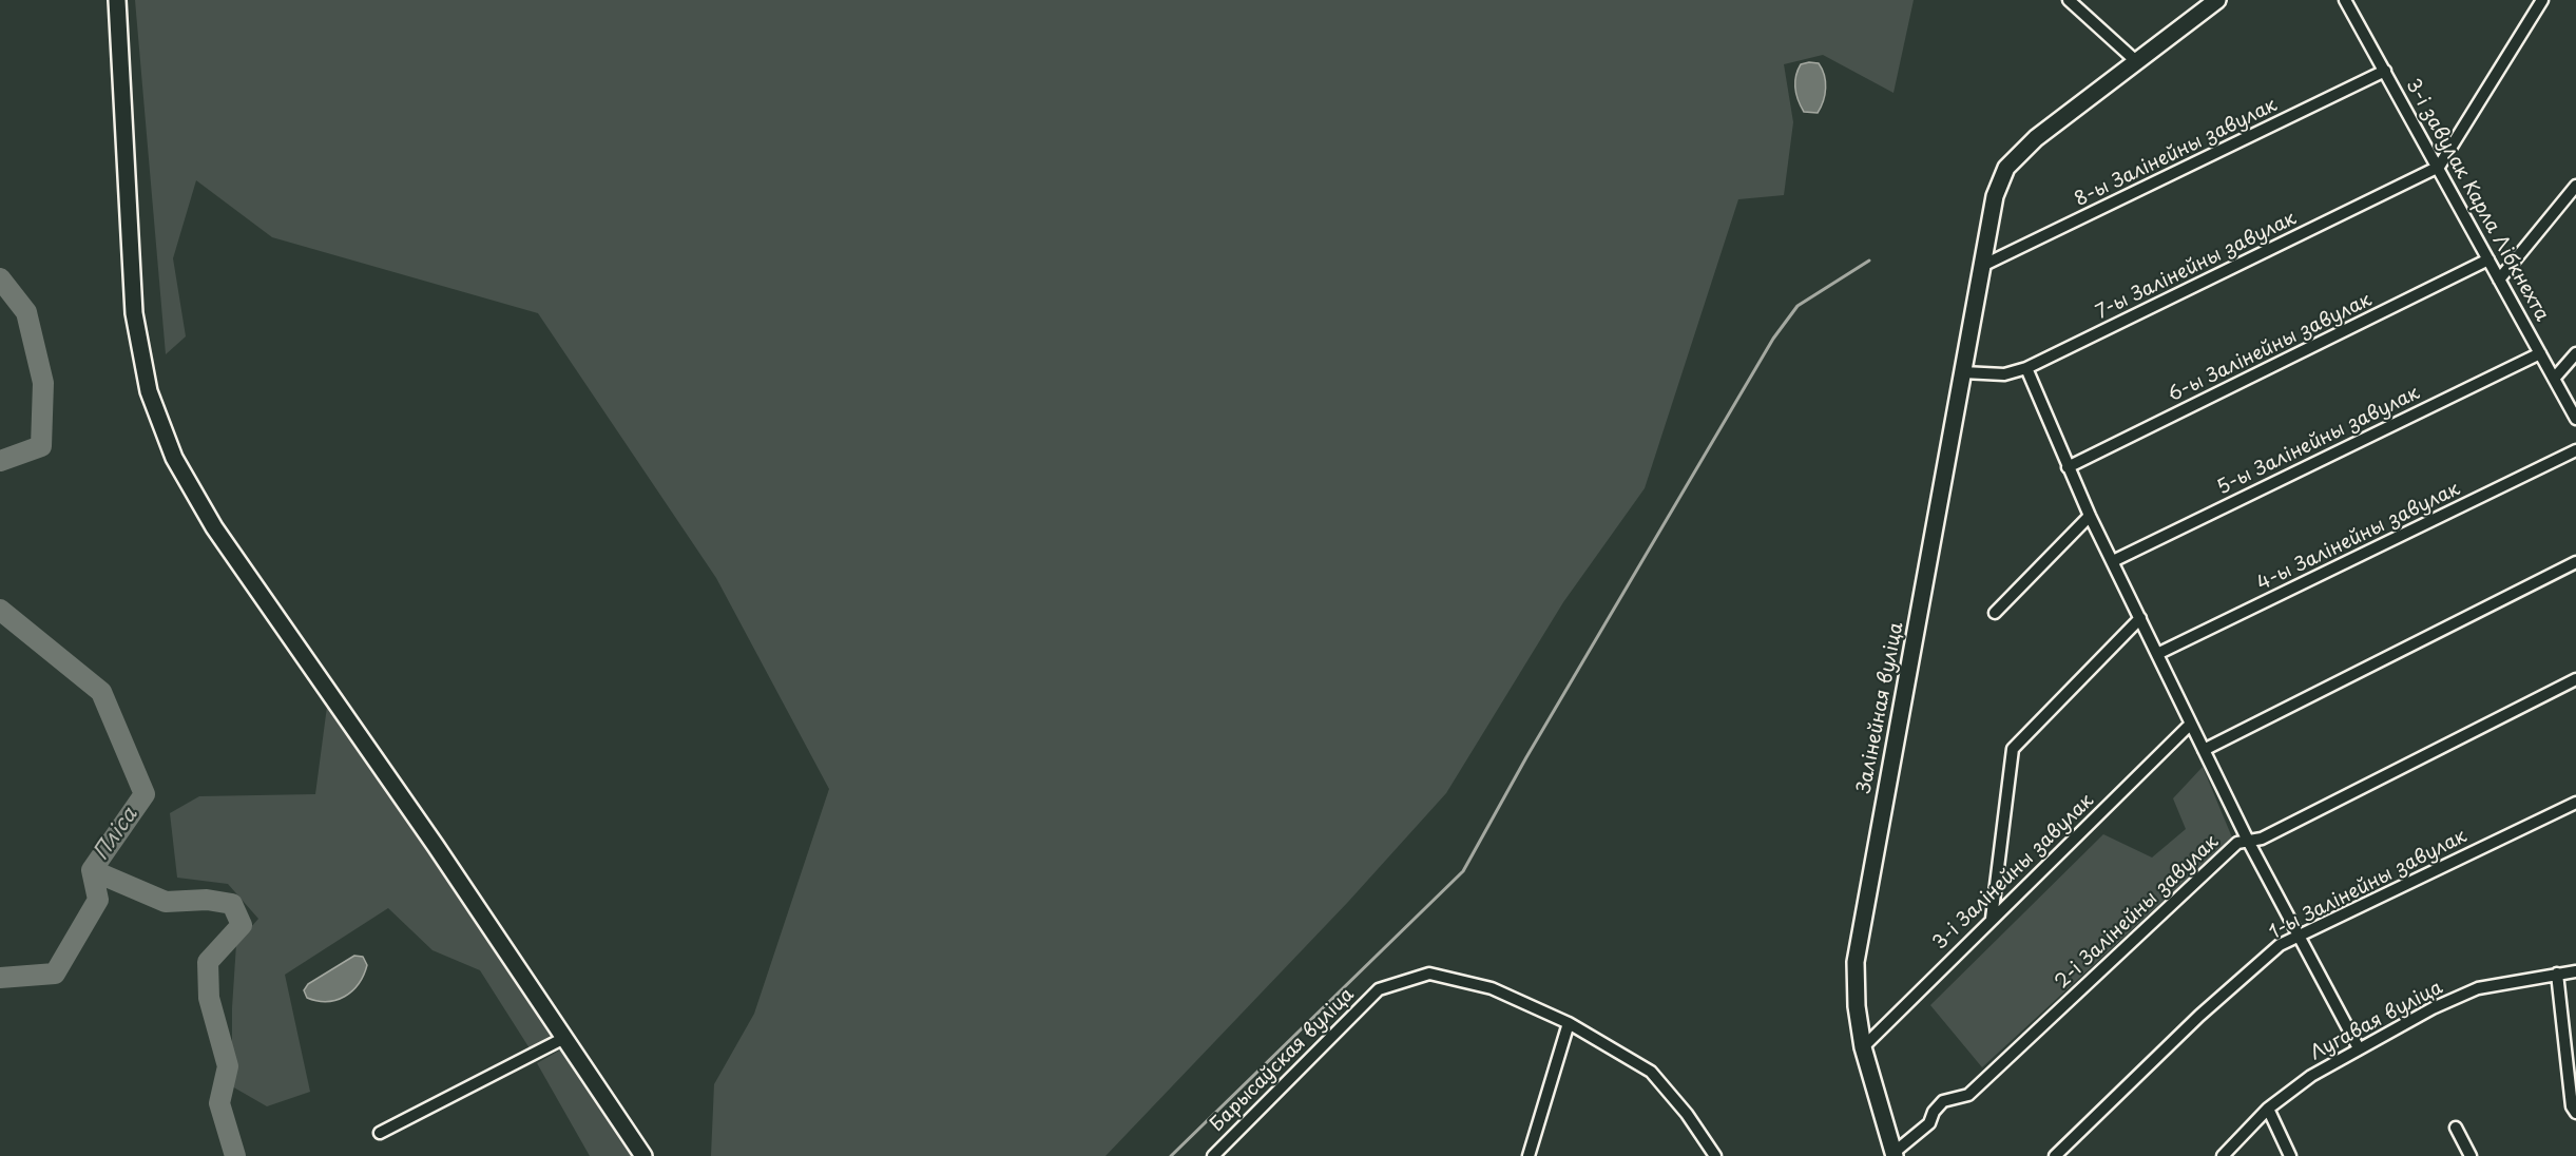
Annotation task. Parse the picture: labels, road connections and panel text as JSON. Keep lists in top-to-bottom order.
{
  "streets": {
    "street": [
      "8-ы Залінейны завулак",
      "3-і завулак Карла Лібкнехта",
      "7-ы Залінейны завулак",
      "6-ы Залінейны завулак",
      "5-ы Залінейны завулак",
      "4-ы Залінейны завулак",
      "Залінейная вуліца",
      "3-і Залінейны завулак",
      "1-ы Залінейны завулак",
      "2-і Залінейны завулак",
      "Лугавая вуліца",
      "Барысаўская вуліца"
    ]
  },
  "crossings": [
    ["8-ы Залінейны завулак", "3-і завулак Карла Лібкнехта"],
    ["8-ы Залінейны завулак", "Залінейная вуліца"],
    ["3-і завулак Карла Лібкнехта", "7-ы Залінейны завулак"],
    ["3-і завулак Карла Лібкнехта", "6-ы Залінейны завулак"],
    ["3-і завулак Карла Лібкнехта", "5-ы Залінейны завулак"],
    ["7-ы Залінейны завулак", "Залінейная вуліца"],
    ["Залінейная вуліца", "3-і Залінейны завулак"],
    ["Залінейная вуліца", "2-і Залінейны завулак"]
  ],
  "water": ["Пліса"]
}
